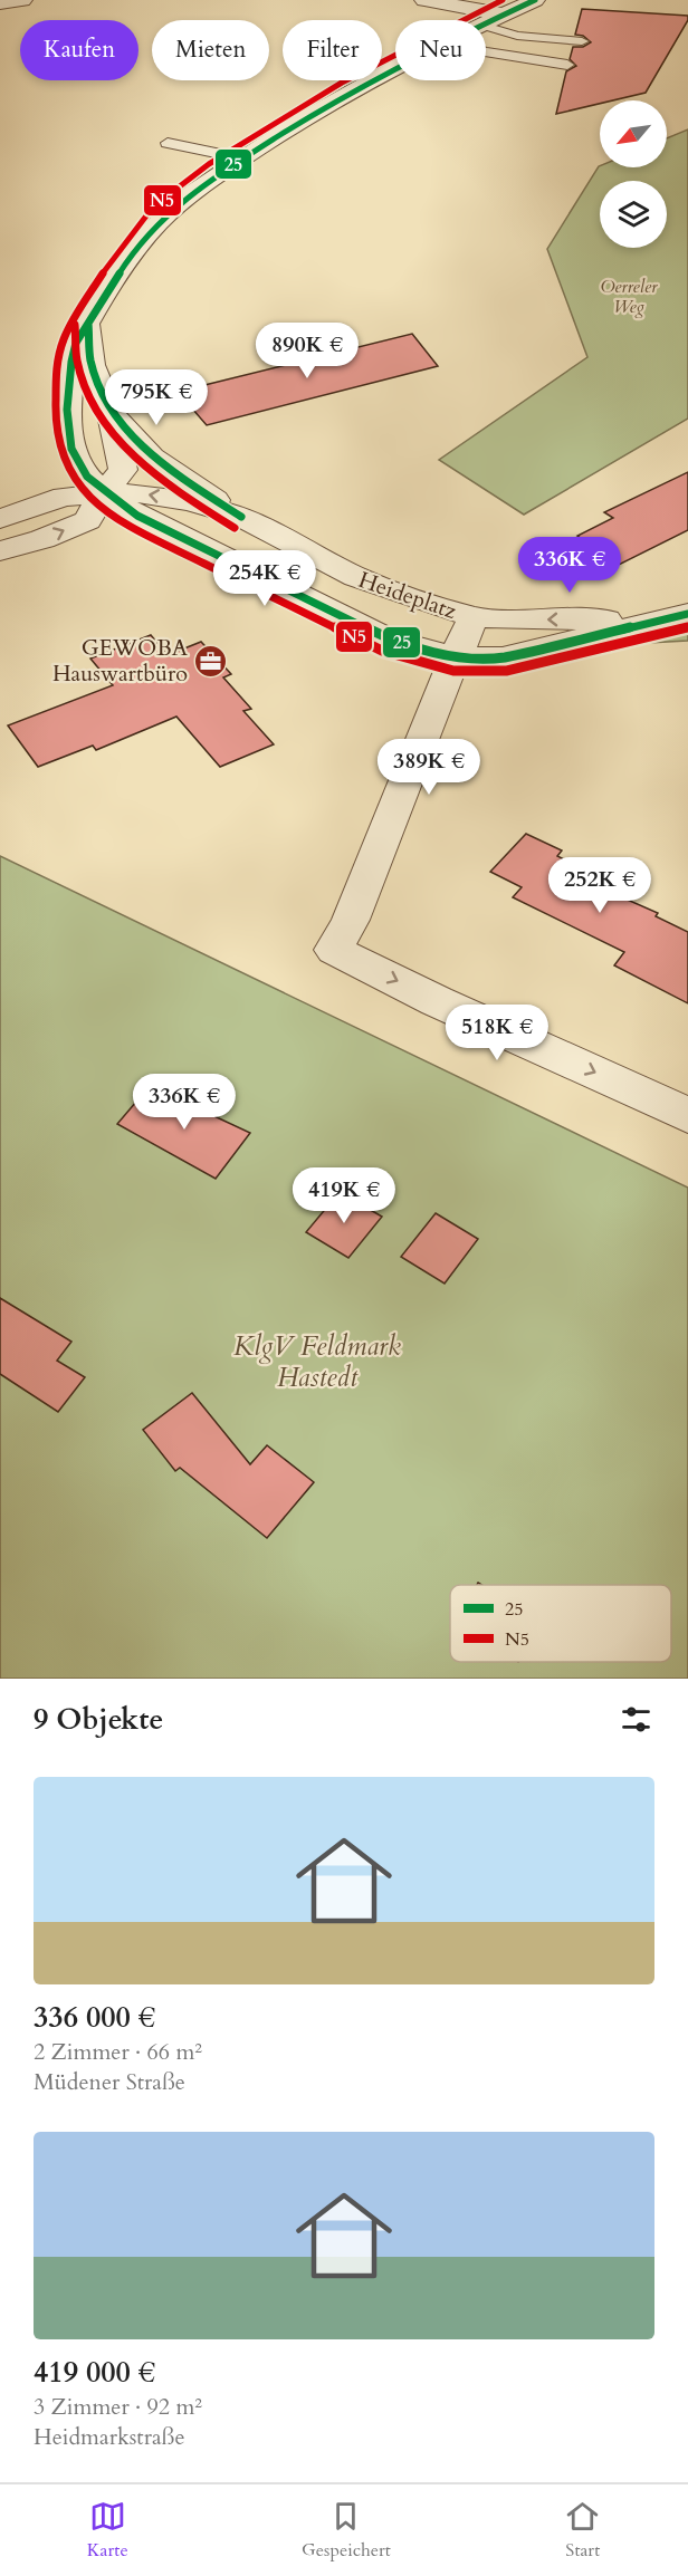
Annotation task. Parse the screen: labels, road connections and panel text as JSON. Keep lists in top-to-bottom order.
{
  "streets": {
    "street": ["Heideplatz"]
  },
  "parks": ["Oerreler Weg", "KlgV Feldmark Hastedt"],
  "places": {
    "office": ["GEWOBA Hauswartbüro"]
  },
  "lines": ["transit line 25", "transit line N5"],
  "legend": ["25", "N5"],
  "north": "bottom left",
  "page": {
    "chip": [
      "Kaufen",
      "Mieten",
      "Filter",
      "Neu"
    ],
    "price": [
      "890K €",
      "795K €",
      "336K €",
      "254K €",
      "389K €",
      "252K €",
      "518K €",
      "336K €",
      "419K €"
    ],
    "heading": "9 Objekte",
    "list": [
      {
        "name": "336 000 €",
        "note": "2 Zimmer · 66 m² · Müdener Straße"
      },
      {
        "name": "419 000 €",
        "note": "3 Zimmer · 92 m² · Heidmarkstraße"
      }
    ],
    "tabs": ["Karte", "Gespeichert", "Start"]
  }
}
